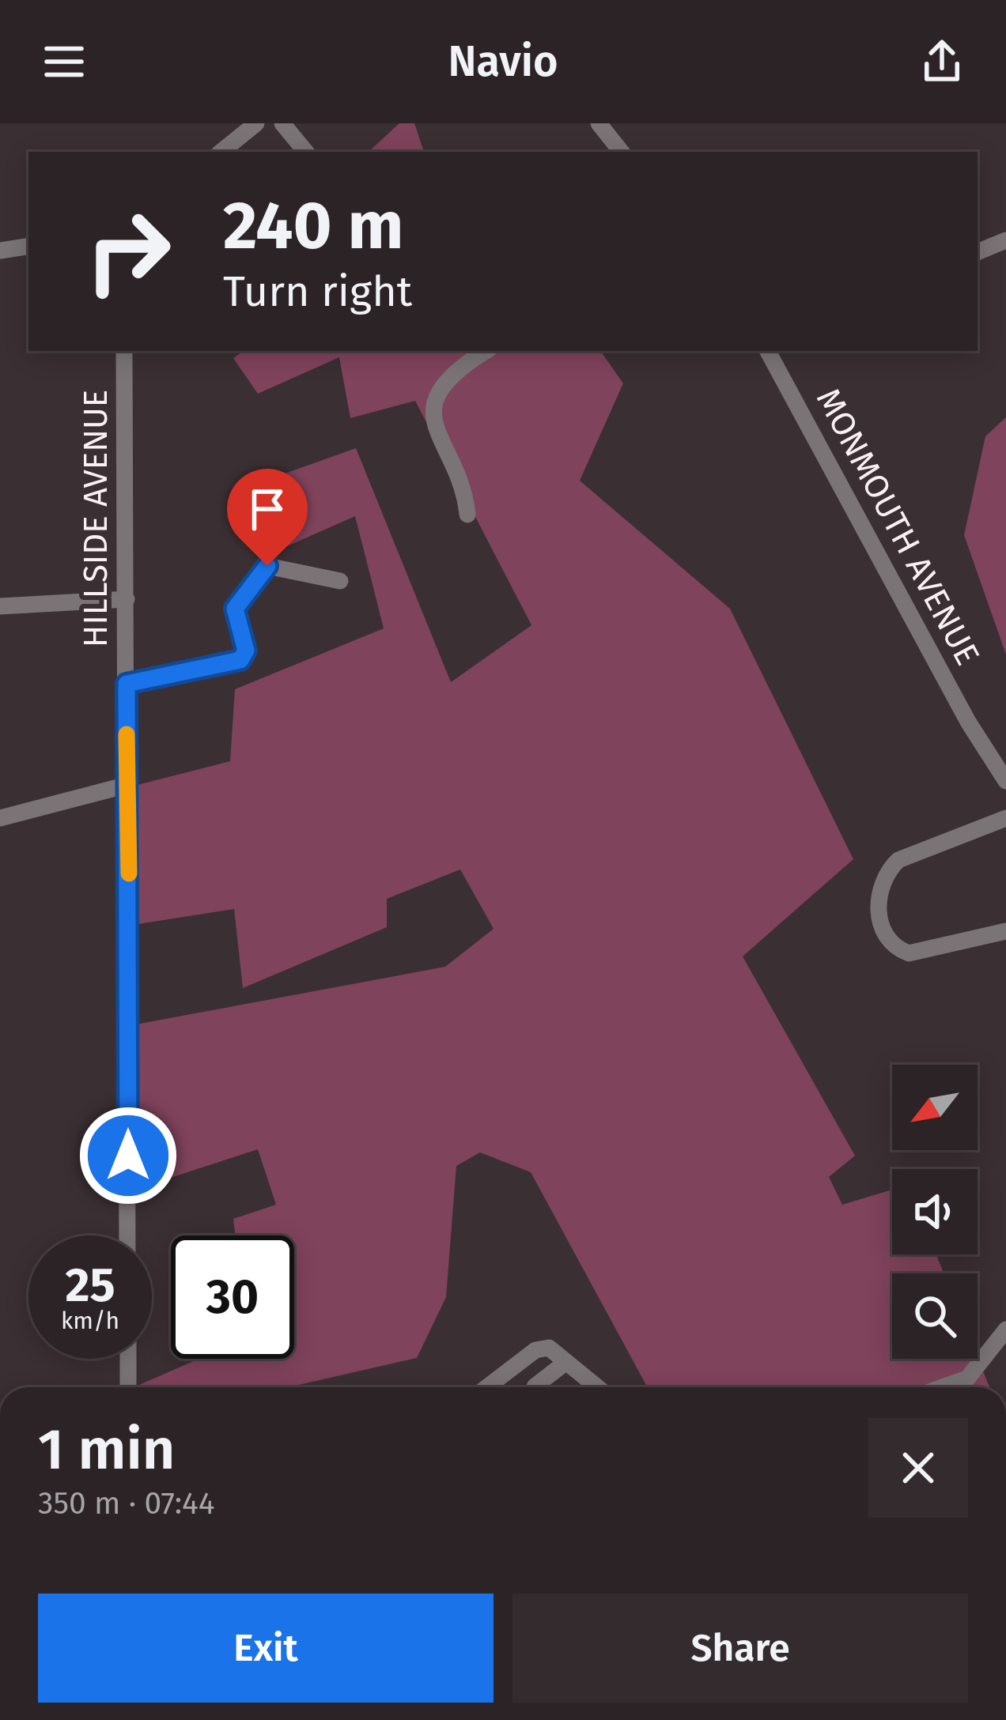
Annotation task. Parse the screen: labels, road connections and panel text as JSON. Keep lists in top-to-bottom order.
{
  "streets": {
    "street": ["HILLSIDE AVENUE", "MONMOUTH AVENUE"]
  },
  "north": "bottom left",
  "page": {
    "header": "Navio",
    "turn": ["240 m", "Turn right"],
    "speed": "25 km/h",
    "limit": "30",
    "heading": ["1 min", "350 m · 07:44"],
    "buttons": ["Exit", "Share"]
  }
}
